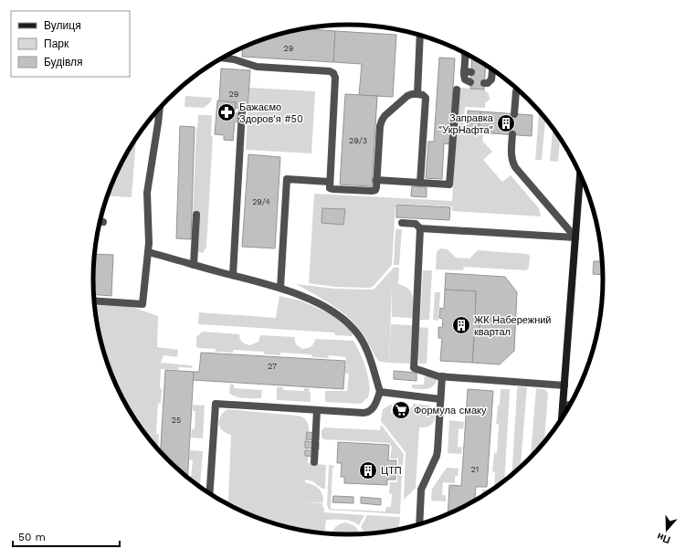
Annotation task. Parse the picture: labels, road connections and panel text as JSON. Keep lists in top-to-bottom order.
{
  "places": {
    "pharmacy": ["Бажаємо Здоров'я #50"],
    "building": ["Заправка \"УкрНафта\"", "ЖК Набережний квартал", "ЦТП"],
    "supermarket": ["Формула смаку"]
  },
  "house_numbers": [
    "29",
    "29",
    "29/3",
    "29/4",
    "27",
    "25",
    "21"
  ],
  "legend": ["Вулиця", "Парк", "Будівля"],
  "scale_bar": "50 m",
  "north": "bottom"
}
